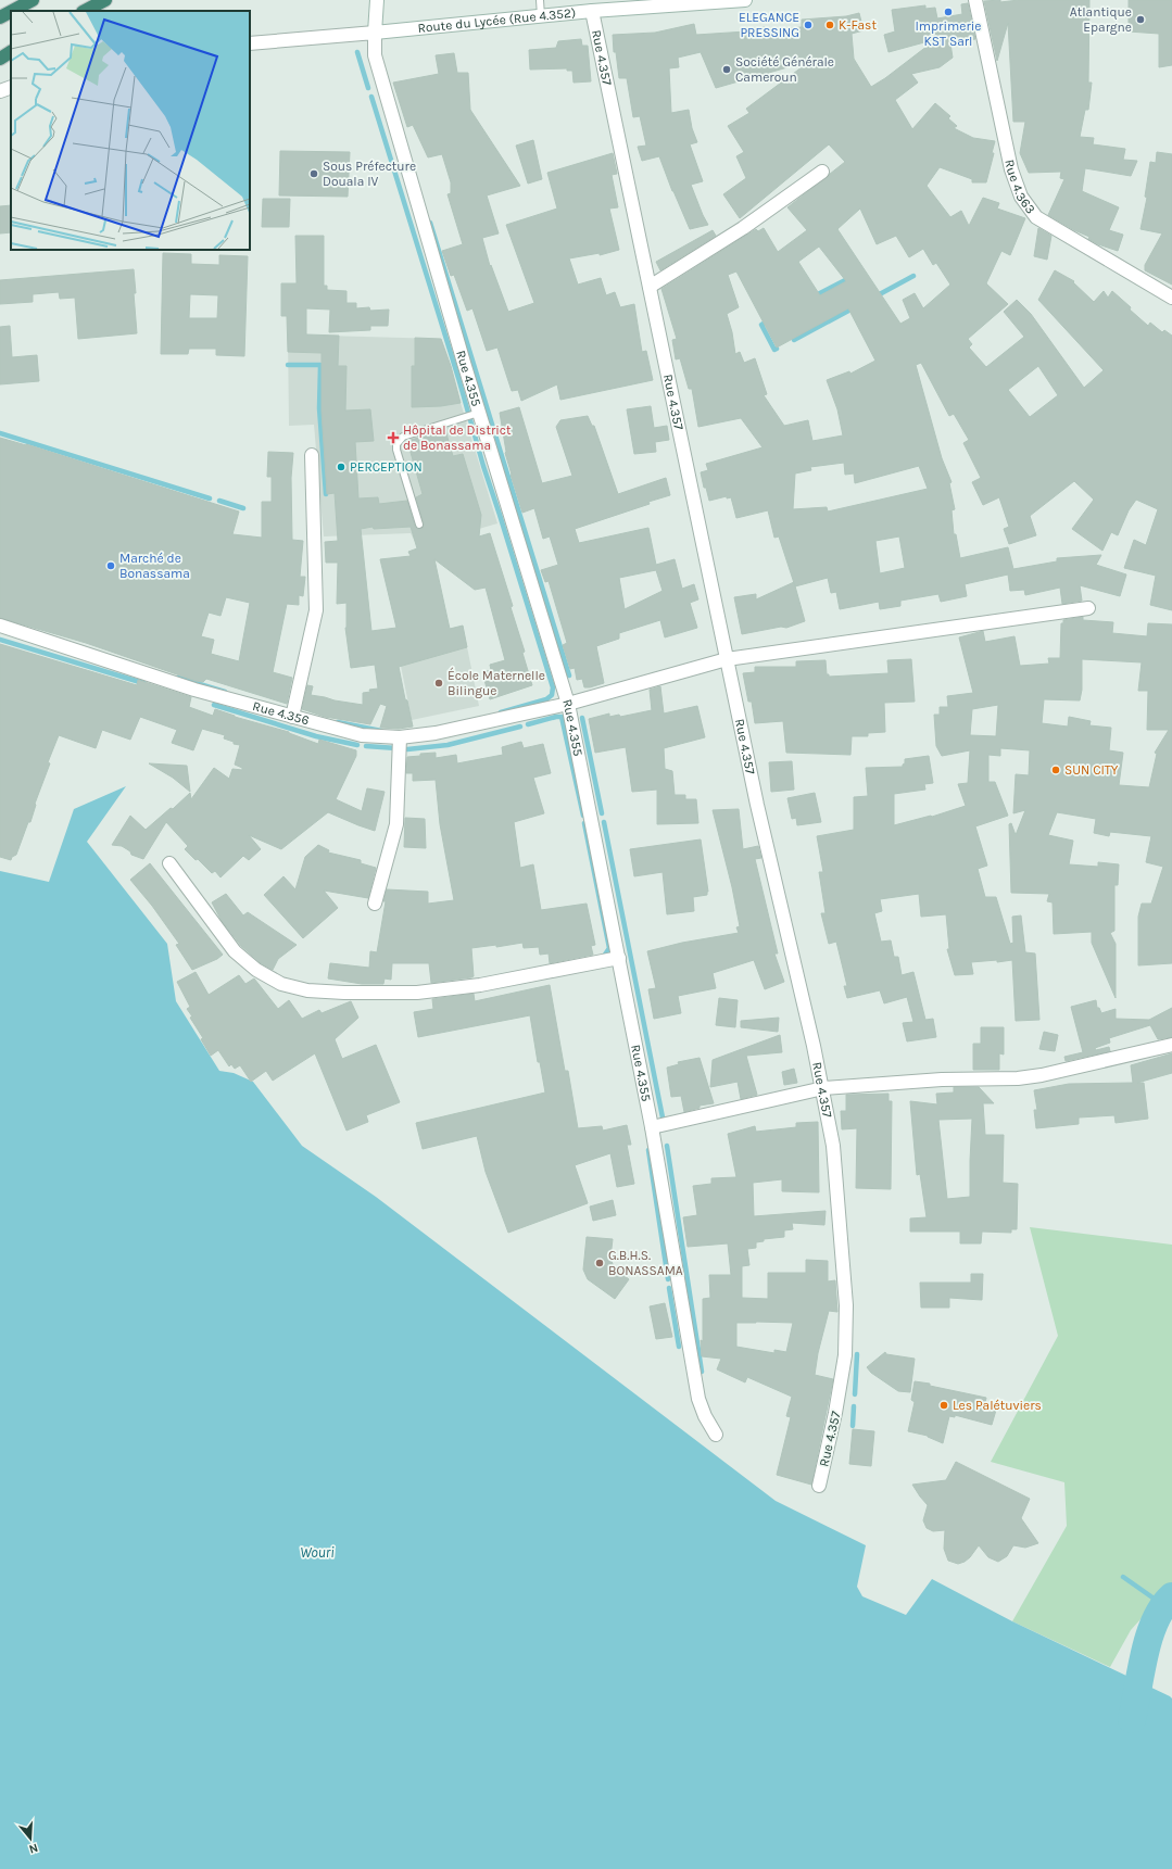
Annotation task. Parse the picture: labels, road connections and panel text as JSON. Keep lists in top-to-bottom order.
{
  "streets": {
    "street": [
      "Route du Lycée (Rue 4.352)",
      "Rue 4.357",
      "Rue 4.363",
      "Rue 4.355",
      "Rue 4.356"
    ]
  },
  "crossings": [
    ["Route du Lycée (Rue 4.352)", "Rue 4.357"],
    ["Route du Lycée (Rue 4.352)", "Rue 4.355"],
    ["Rue 4.357", "Rue 4.356"],
    ["Rue 4.355", "Rue 4.356"]
  ],
  "water": ["Wouri"],
  "places": {
    "other": [
      "Imprimerie KST Sarl",
      "Atlantique Epargne",
      "ELEGANCE PRESSING",
      "K-Fast",
      "Société Générale Cameroun",
      "Sous Préfecture Douala IV",
      "PERCEPTION",
      "Marché de Bonassama",
      "École Maternelle Bilingue",
      "SUN CITY",
      "G.B.H.S. BONASSAMA",
      "Les Palétuviers"
    ],
    "health": ["Hôpital de District de Bonassama"]
  },
  "north": "bottom"
}
